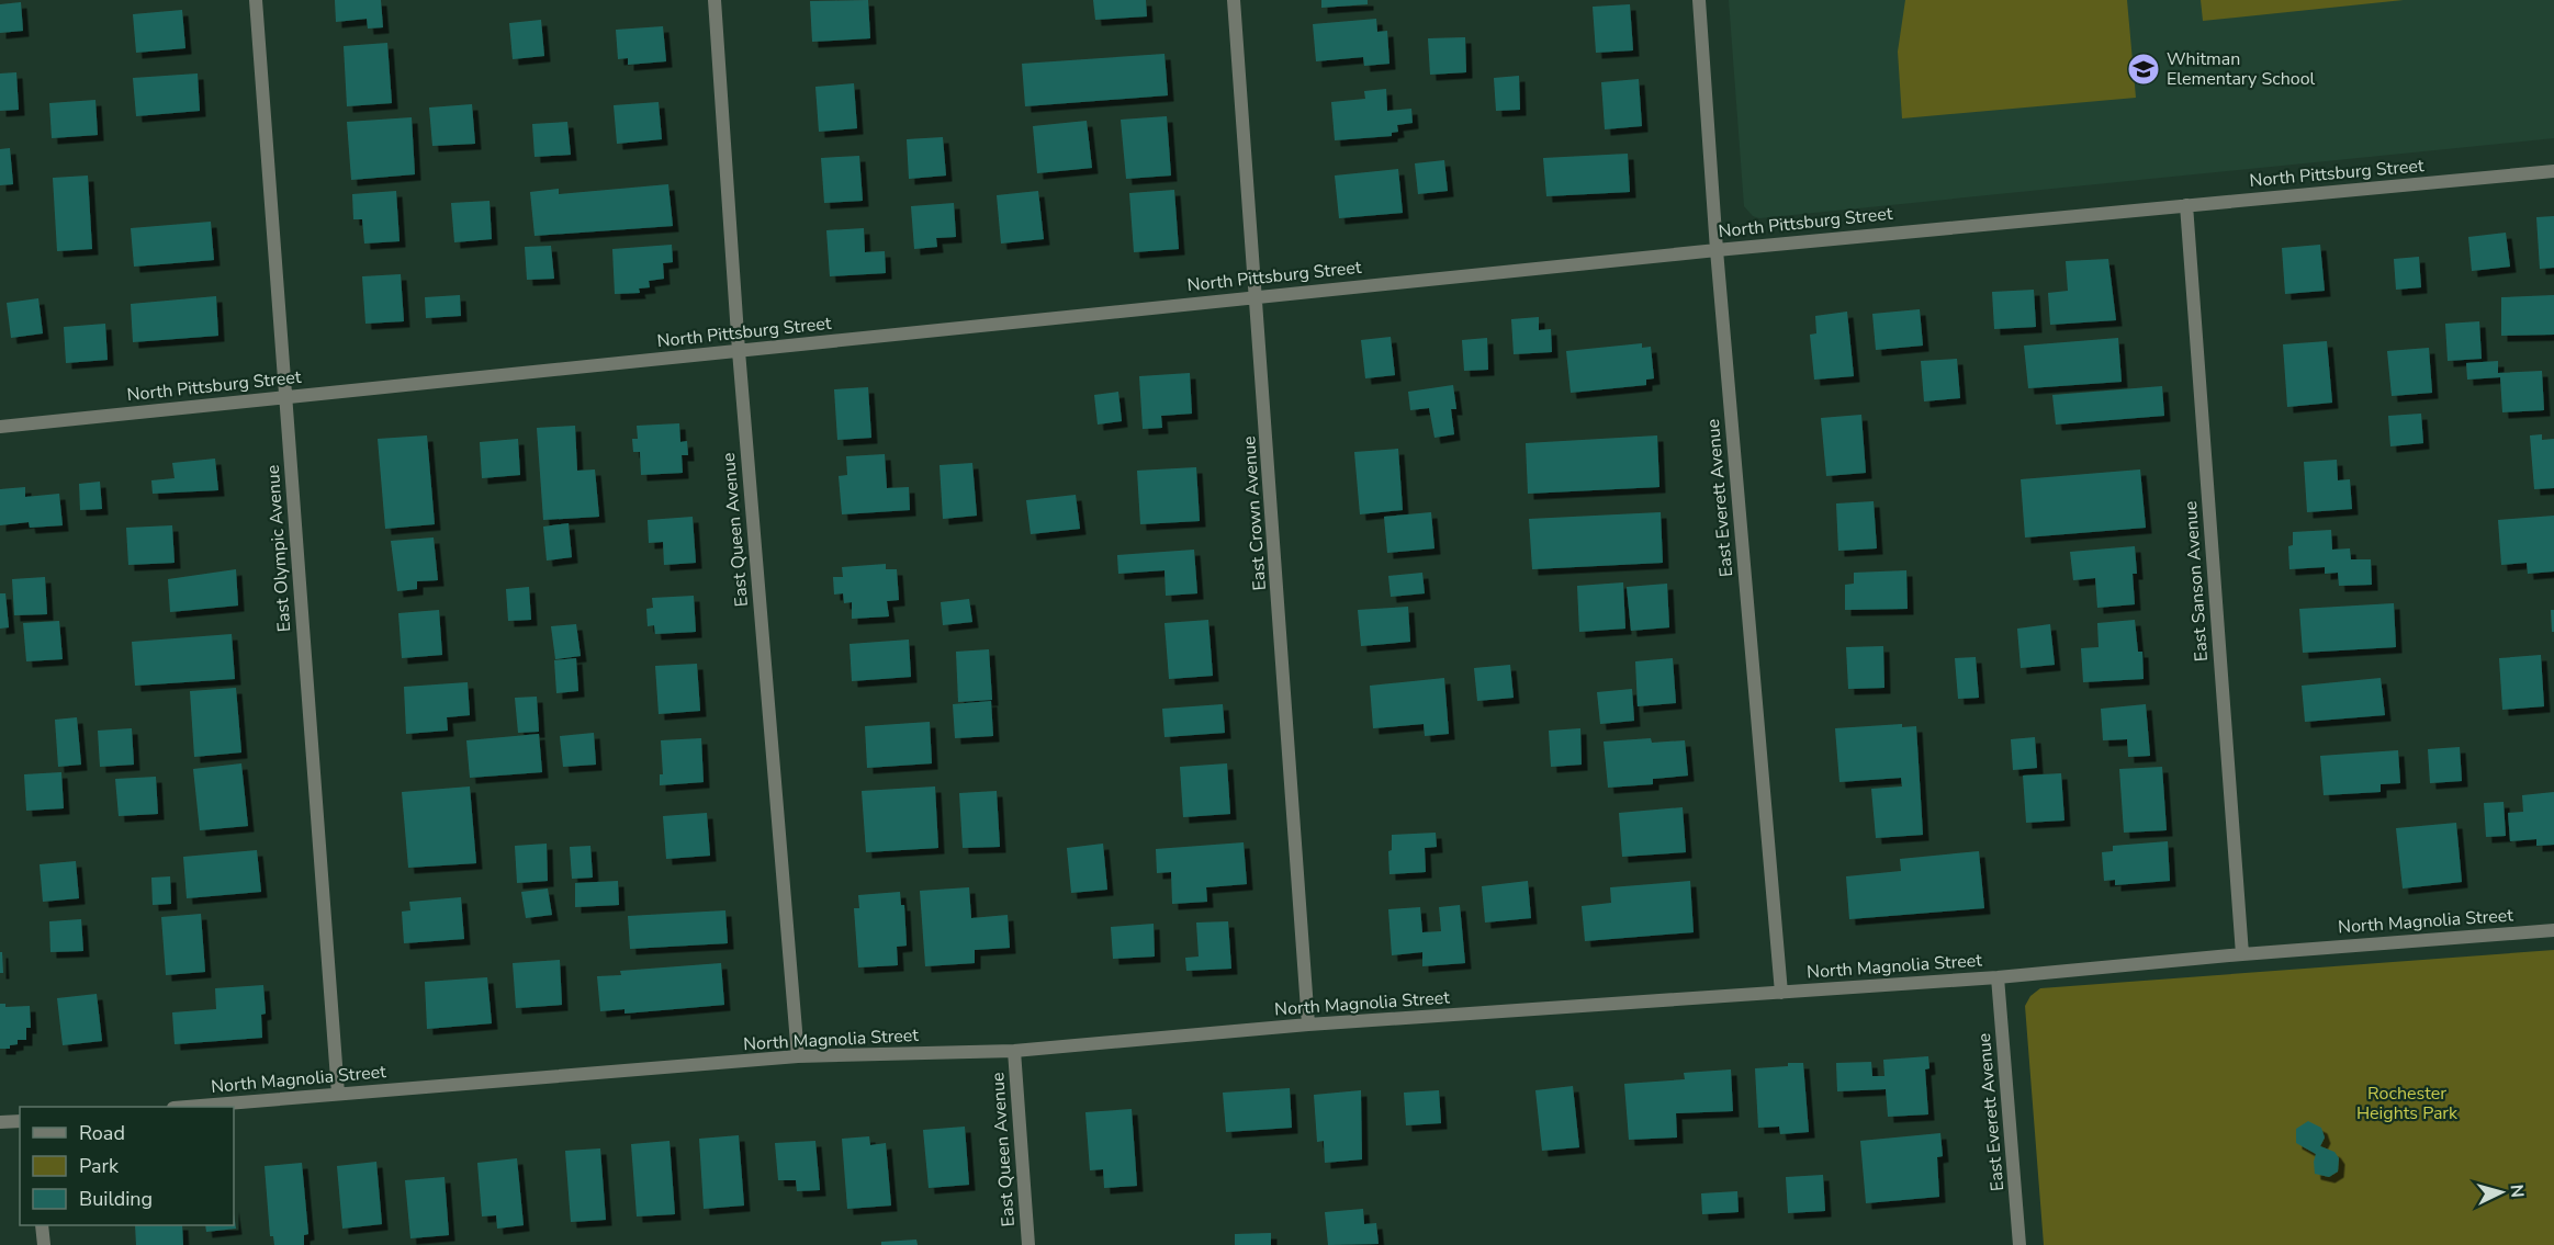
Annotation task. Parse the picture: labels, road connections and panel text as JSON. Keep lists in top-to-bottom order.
{
  "streets": {
    "street": [
      "North Pittsburg Street",
      "East Everett Avenue",
      "East Crown Avenue",
      "East Queen Avenue",
      "East Olympic Avenue",
      "East Sanson Avenue",
      "North Magnolia Street"
    ]
  },
  "crossings": [
    ["North Pittsburg Street", "East Everett Avenue"],
    ["North Pittsburg Street", "East Crown Avenue"],
    ["North Pittsburg Street", "East Queen Avenue"],
    ["North Pittsburg Street", "East Olympic Avenue"],
    ["North Pittsburg Street", "East Sanson Avenue"],
    ["East Everett Avenue", "North Magnolia Street"],
    ["East Crown Avenue", "North Magnolia Street"],
    ["East Queen Avenue", "North Magnolia Street"],
    ["East Olympic Avenue", "North Magnolia Street"],
    ["East Sanson Avenue", "North Magnolia Street"]
  ],
  "parks": ["Rochester Heights Park"],
  "places": {
    "school or university": ["Whitman Elementary School"]
  },
  "legend": ["Road", "Park", "Building"],
  "north": "right"
}
